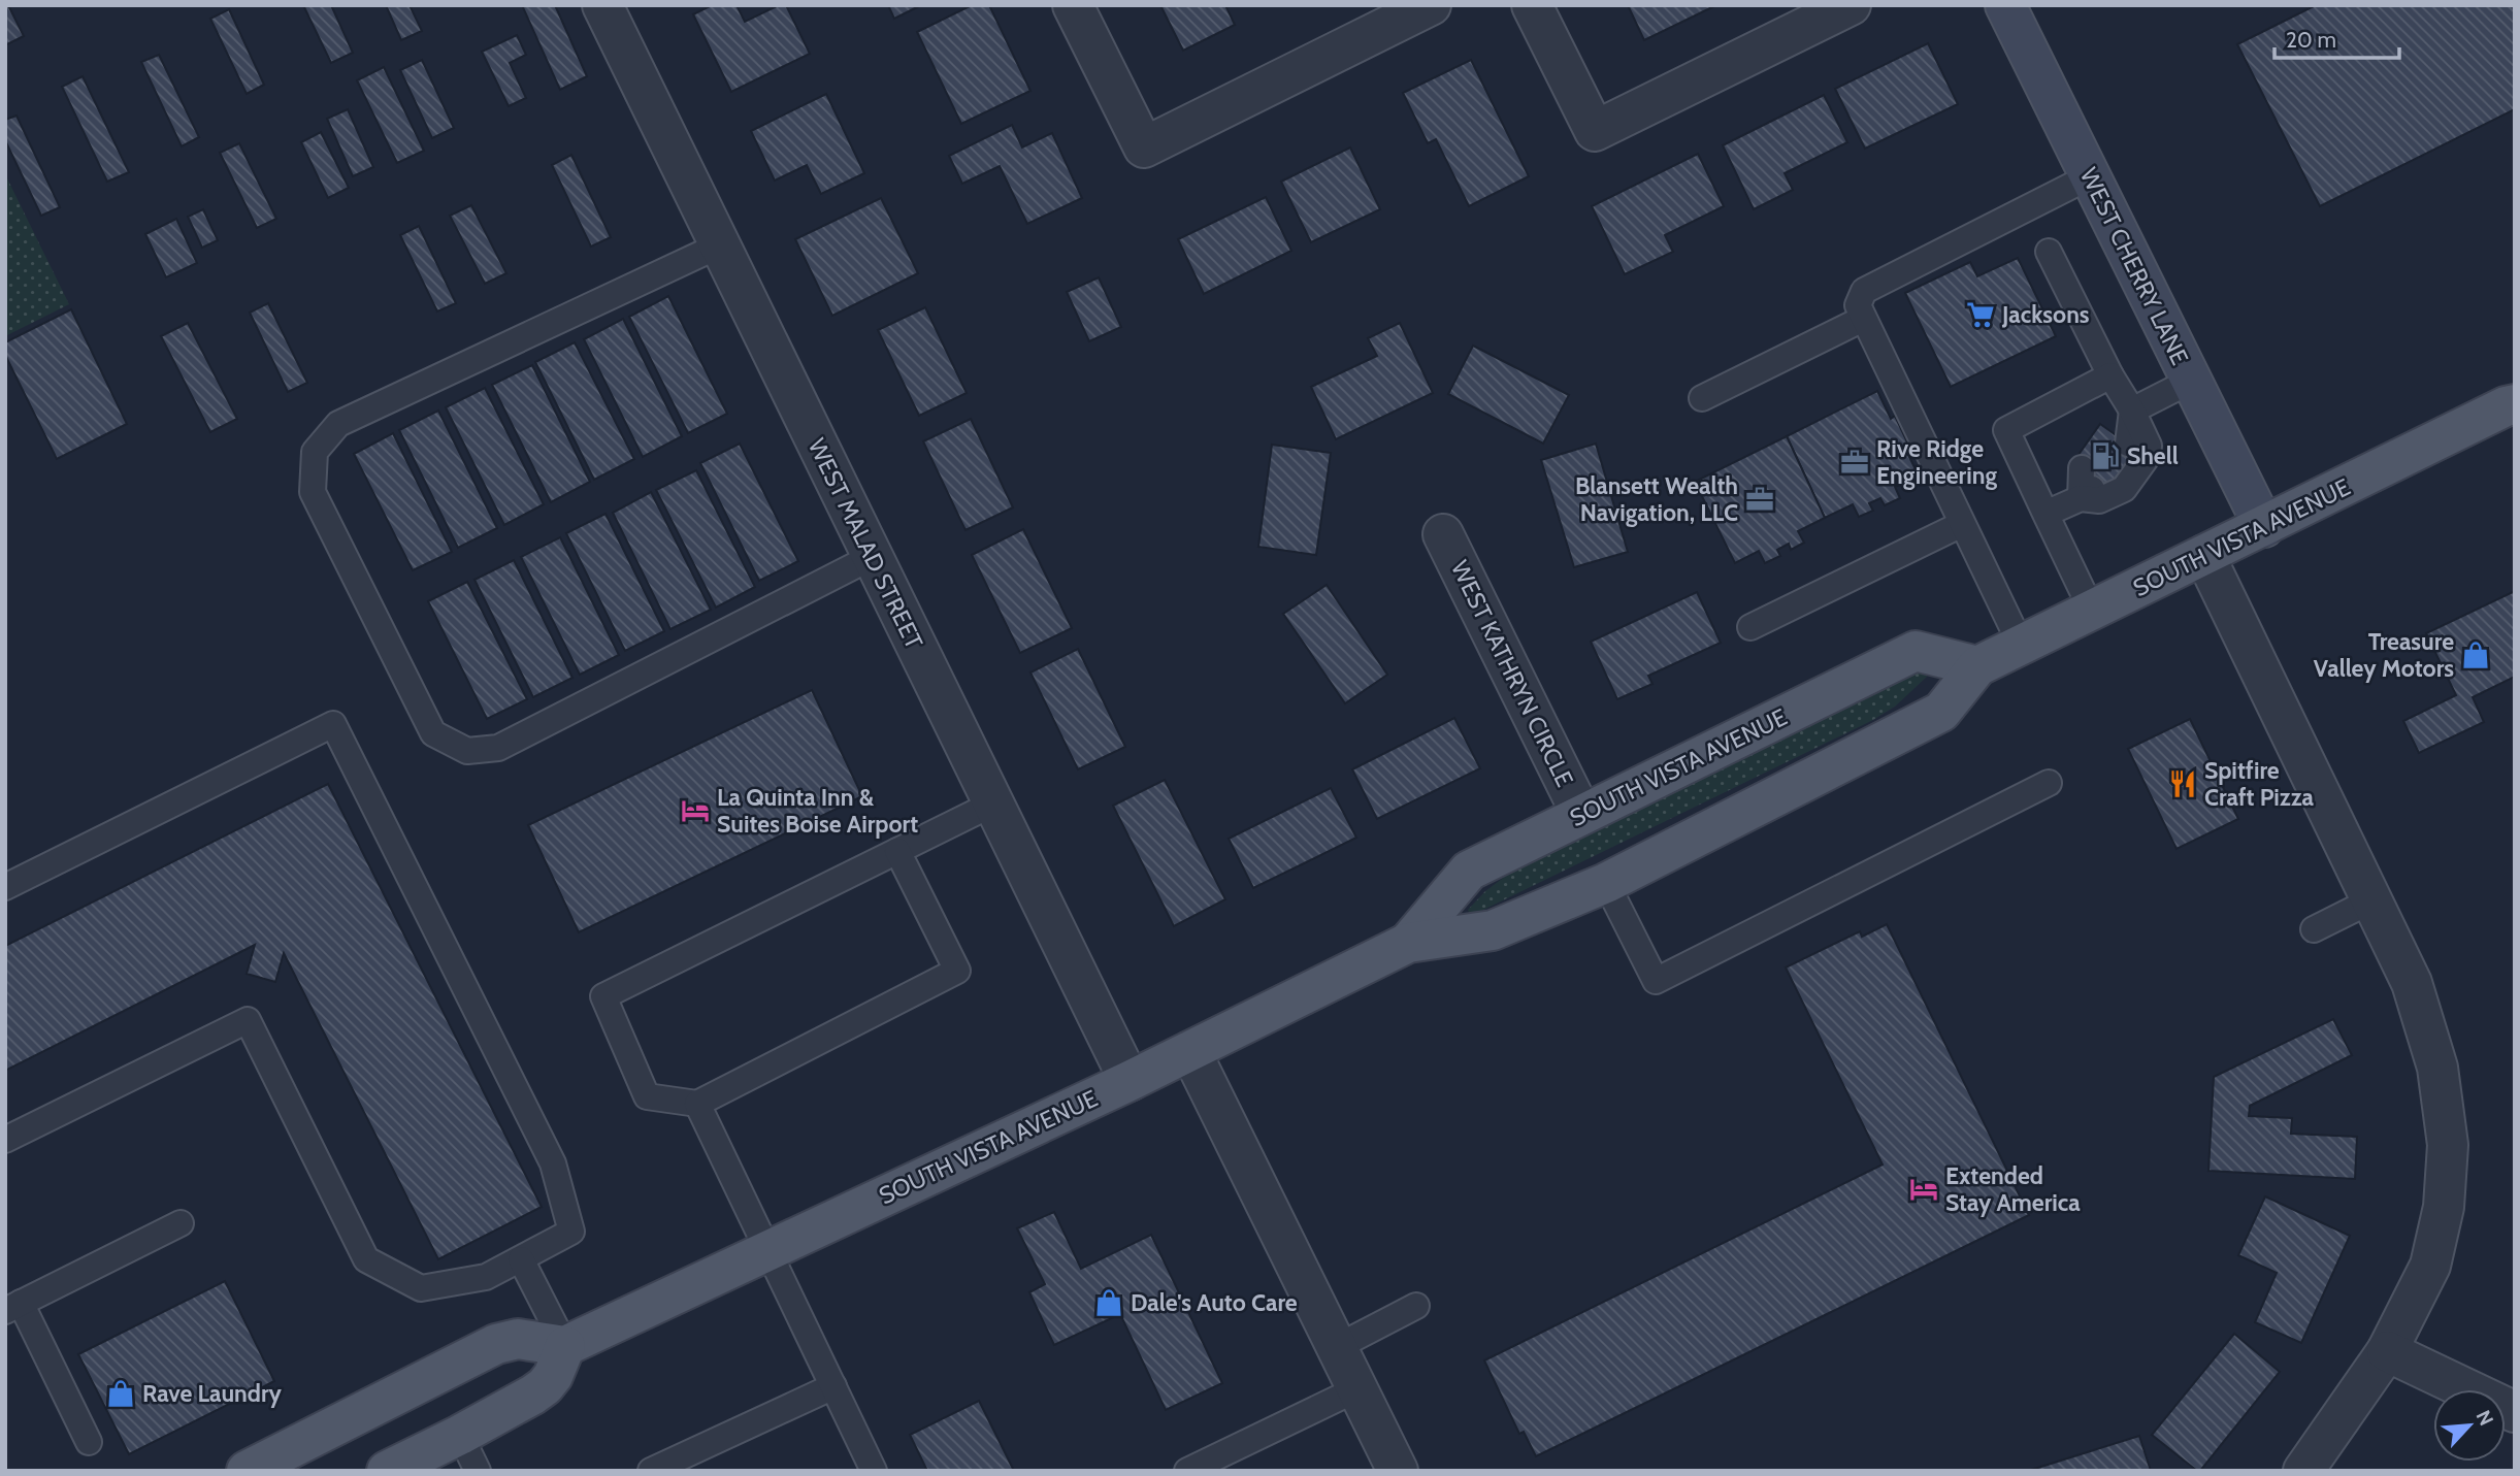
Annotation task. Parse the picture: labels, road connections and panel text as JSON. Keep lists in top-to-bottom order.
{
  "streets": {
    "main road": ["SOUTH VISTA AVENUE"],
    "street": ["WEST CHERRY LANE", "WEST MALAD STREET", "WEST KATHRYN CIRCLE"]
  },
  "crossings": [
    ["WEST CHERRY LANE", "SOUTH VISTA AVENUE"],
    ["SOUTH VISTA AVENUE", "WEST MALAD STREET"],
    ["SOUTH VISTA AVENUE", "WEST KATHRYN CIRCLE"]
  ],
  "places": {
    "supermarket": ["Jacksons"],
    "fuel station": ["Shell"],
    "office": ["Rive Ridge Engineering", "Blansett Wealth Navigation, LLC"],
    "shop": ["Treasure Valley Motors", "Dale's Auto Care", "Rave Laundry"],
    "restaurant": ["Spitfire Craft Pizza"],
    "hotel": ["La Quinta Inn & Suites Boise Airport", "Extended Stay America"]
  },
  "scale_bar": "20 m",
  "north": "top right"
}
